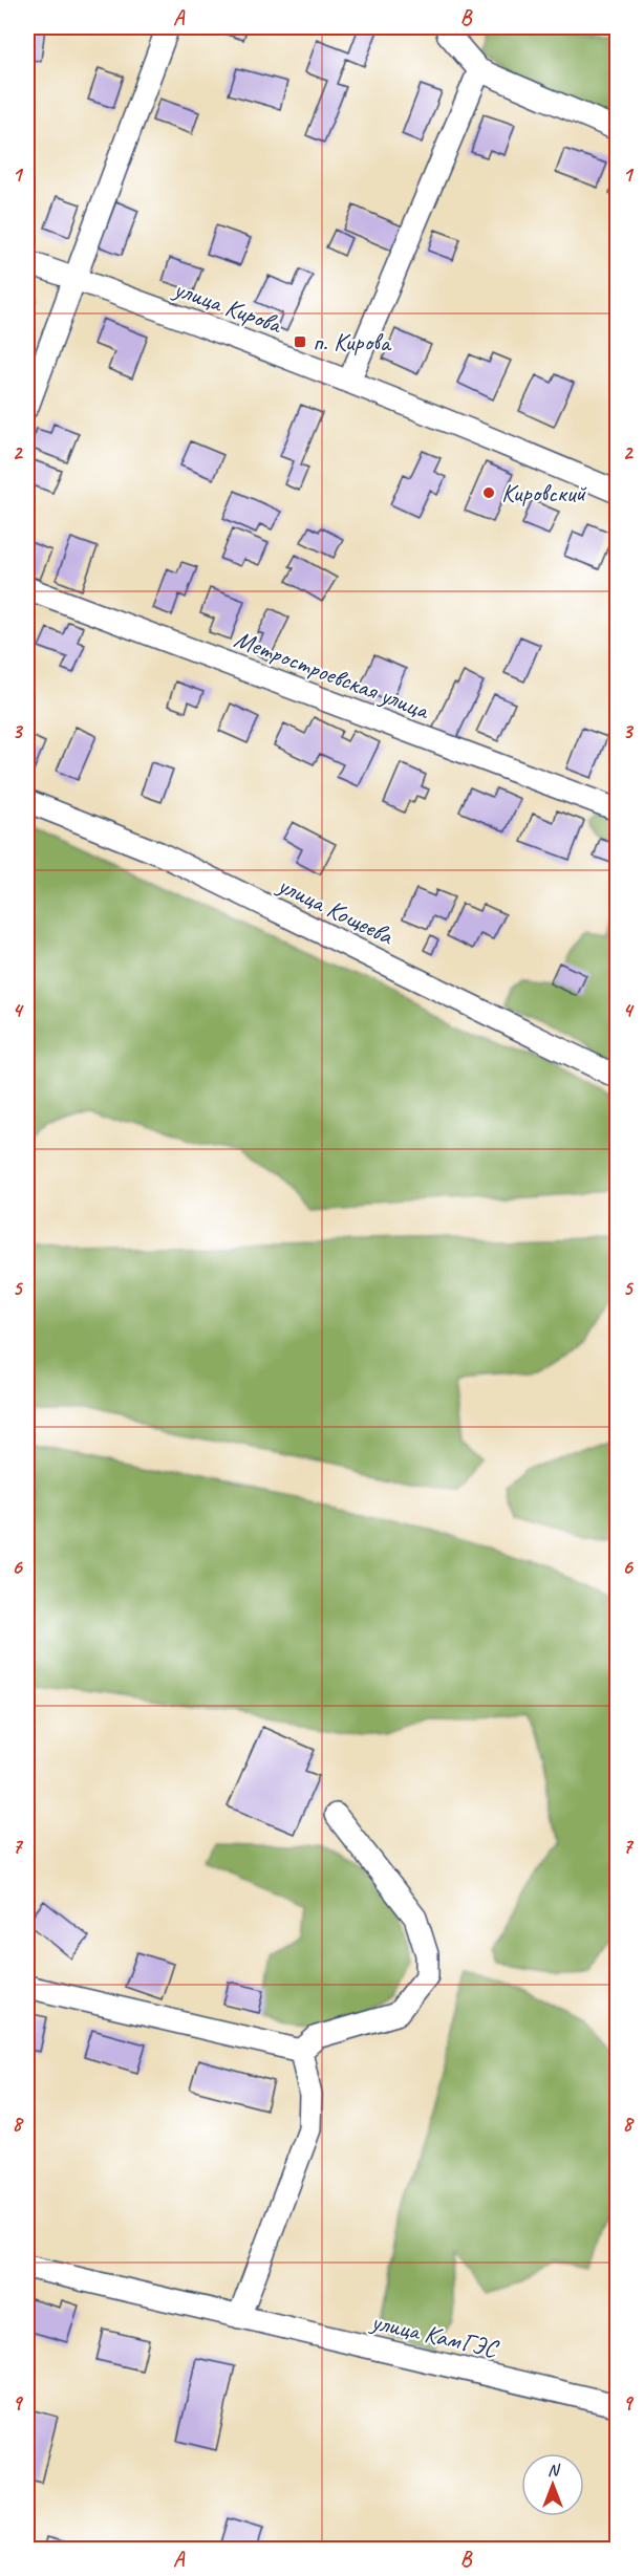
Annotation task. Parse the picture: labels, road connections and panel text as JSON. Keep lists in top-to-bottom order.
{
  "streets": {
    "street": [
      "улица Кирова",
      "Метростроевская улица",
      "улица Кощеева",
      "улица КамГЭС"
    ]
  },
  "places": {
    "transit": ["п. Кирова"],
    "other": ["Кировский"]
  },
  "north": "top",
  "grid": {
    "columns": ["A", "B"],
    "rows": [
      "1",
      "2",
      "3",
      "4",
      "5",
      "6",
      "7",
      "8",
      "9"
    ]
  }
}
